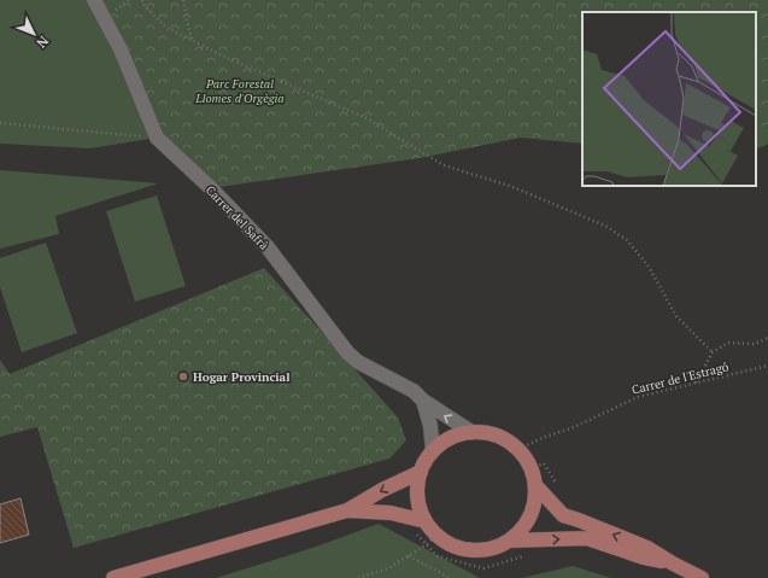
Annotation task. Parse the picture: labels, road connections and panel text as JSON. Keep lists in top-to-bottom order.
{
  "streets": {
    "street": ["Carrer del Safrà"],
    "path": ["Carrer de l'Estragó"]
  },
  "crossings": [
    ["Carrer del Safrà", "Carrer de l'Estragó"]
  ],
  "parks": ["Parc Forestal Llomes d'Orgègia"],
  "places": ["Hogar Provincial"],
  "north": "bottom right"
}
